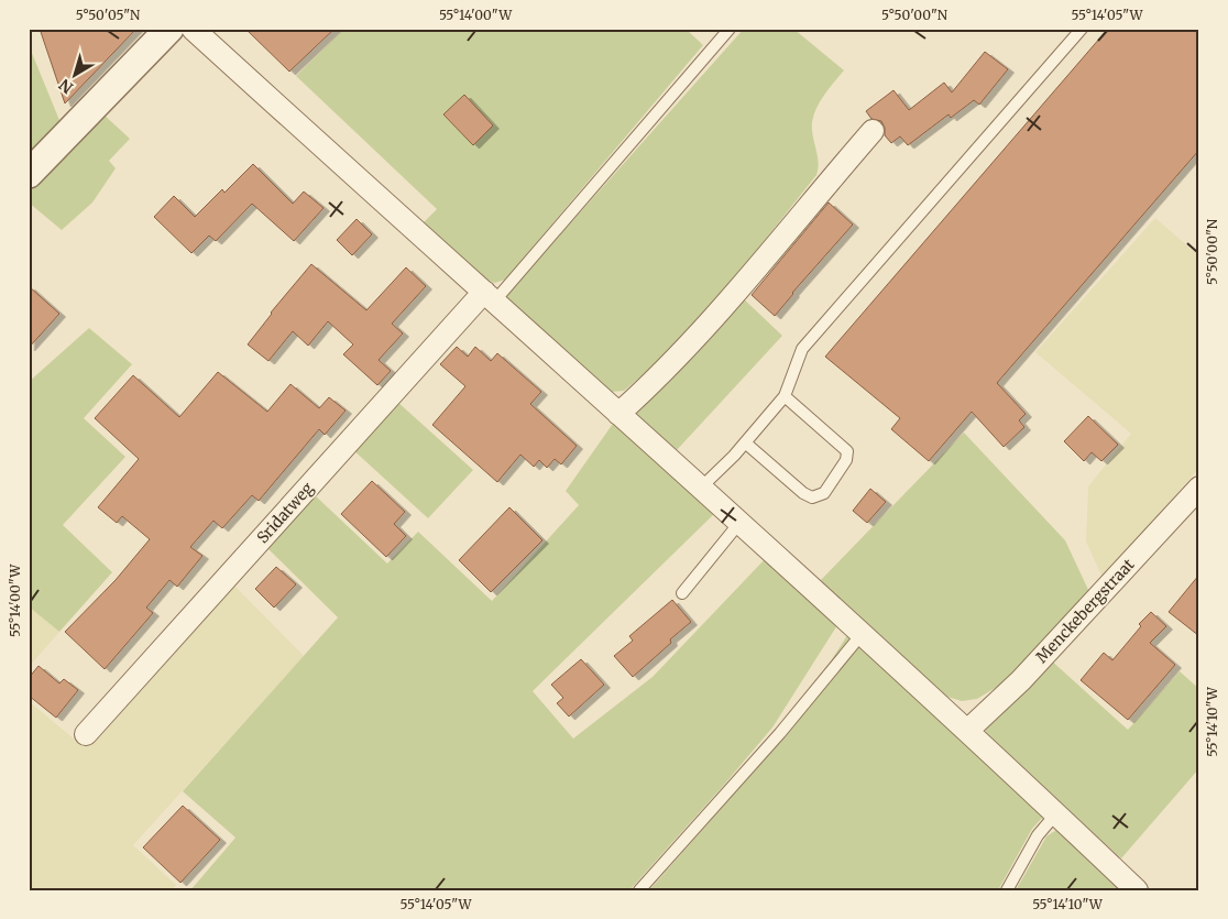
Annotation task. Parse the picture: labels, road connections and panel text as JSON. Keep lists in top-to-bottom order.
{
  "streets": {
    "street": ["Sridatweg", "Menckebergstraat"]
  },
  "north": "bottom left",
  "coordinates": [
    "5°50'05\"N",
    "55°14'00\"W",
    "5°50'00\"N",
    "55°14'05\"W",
    "55°14'10\"W"
  ]
}
